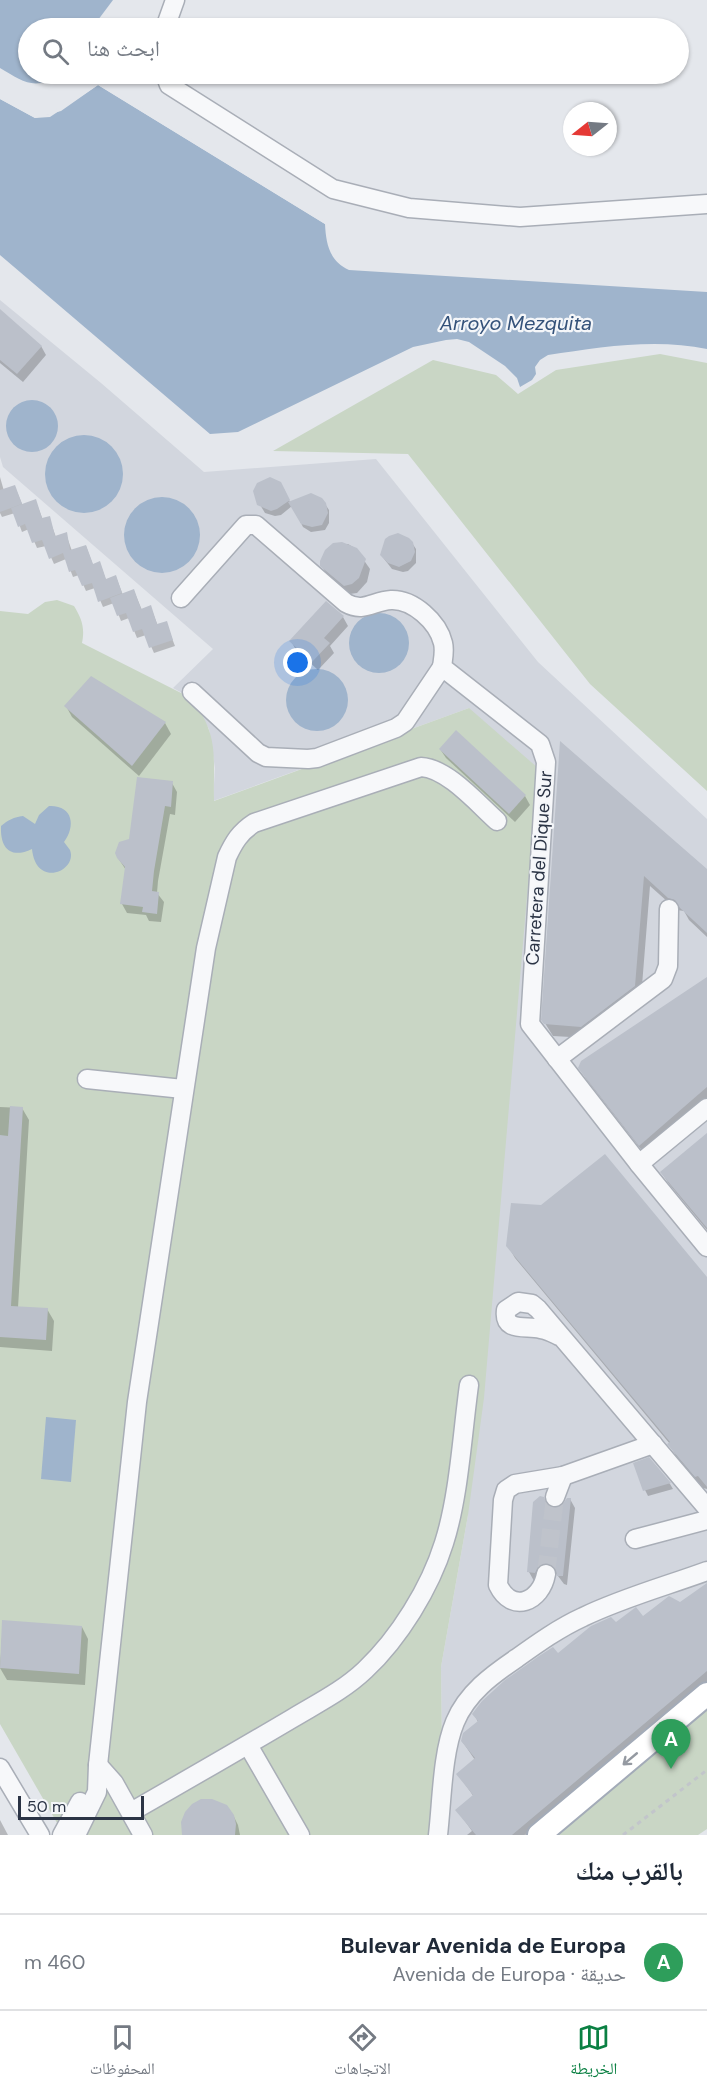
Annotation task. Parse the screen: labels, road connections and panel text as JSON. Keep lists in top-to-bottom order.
{
  "streets": {
    "street": ["Carretera del Dique Sur"]
  },
  "water": ["Arroyo Mezquita"],
  "scale_bar": "50 m",
  "north": "left",
  "page": {
    "search": "ابحث هنا",
    "pins": "A",
    "scale": "50 m",
    "heading": "بالقرب منك",
    "list": [
      {
        "mark": "A",
        "name": "Bulevar Avenida de Europa",
        "note": "حديقة · Avenida de Europa",
        "value": "460 m"
      }
    ],
    "nav": ["الخريطة", "الاتجاهات", "المحفوظات"]
  }
}
